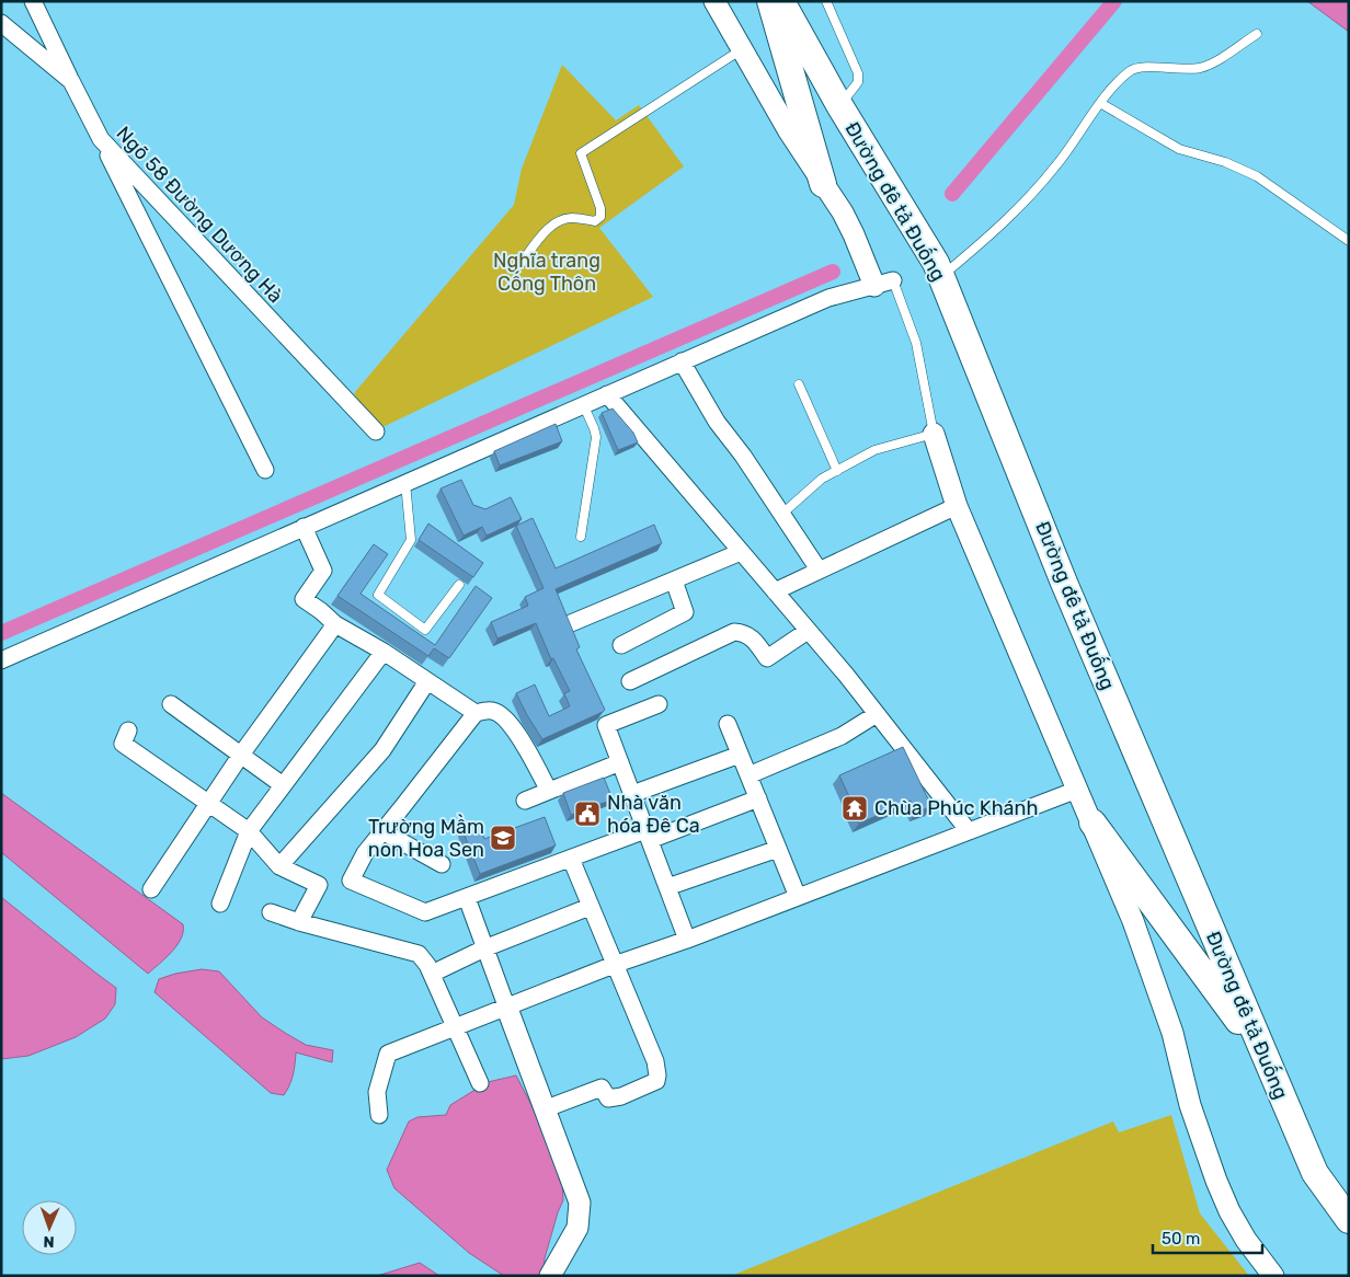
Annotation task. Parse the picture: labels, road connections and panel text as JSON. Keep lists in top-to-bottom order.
{
  "streets": {
    "main road": ["Đường đê tả Đuống"],
    "street": ["Ngõ 58 Đường Dương Hà"]
  },
  "parks": ["Nghĩa trang Cống Thôn"],
  "places": {
    "temple": ["Chùa Phúc Khánh"],
    "public building": ["Nhà văn hóa Đê Ca"],
    "school or university": ["Trường Mầm non Hoa Sen"]
  },
  "scale_bar": "50 m",
  "north": "bottom"
}
